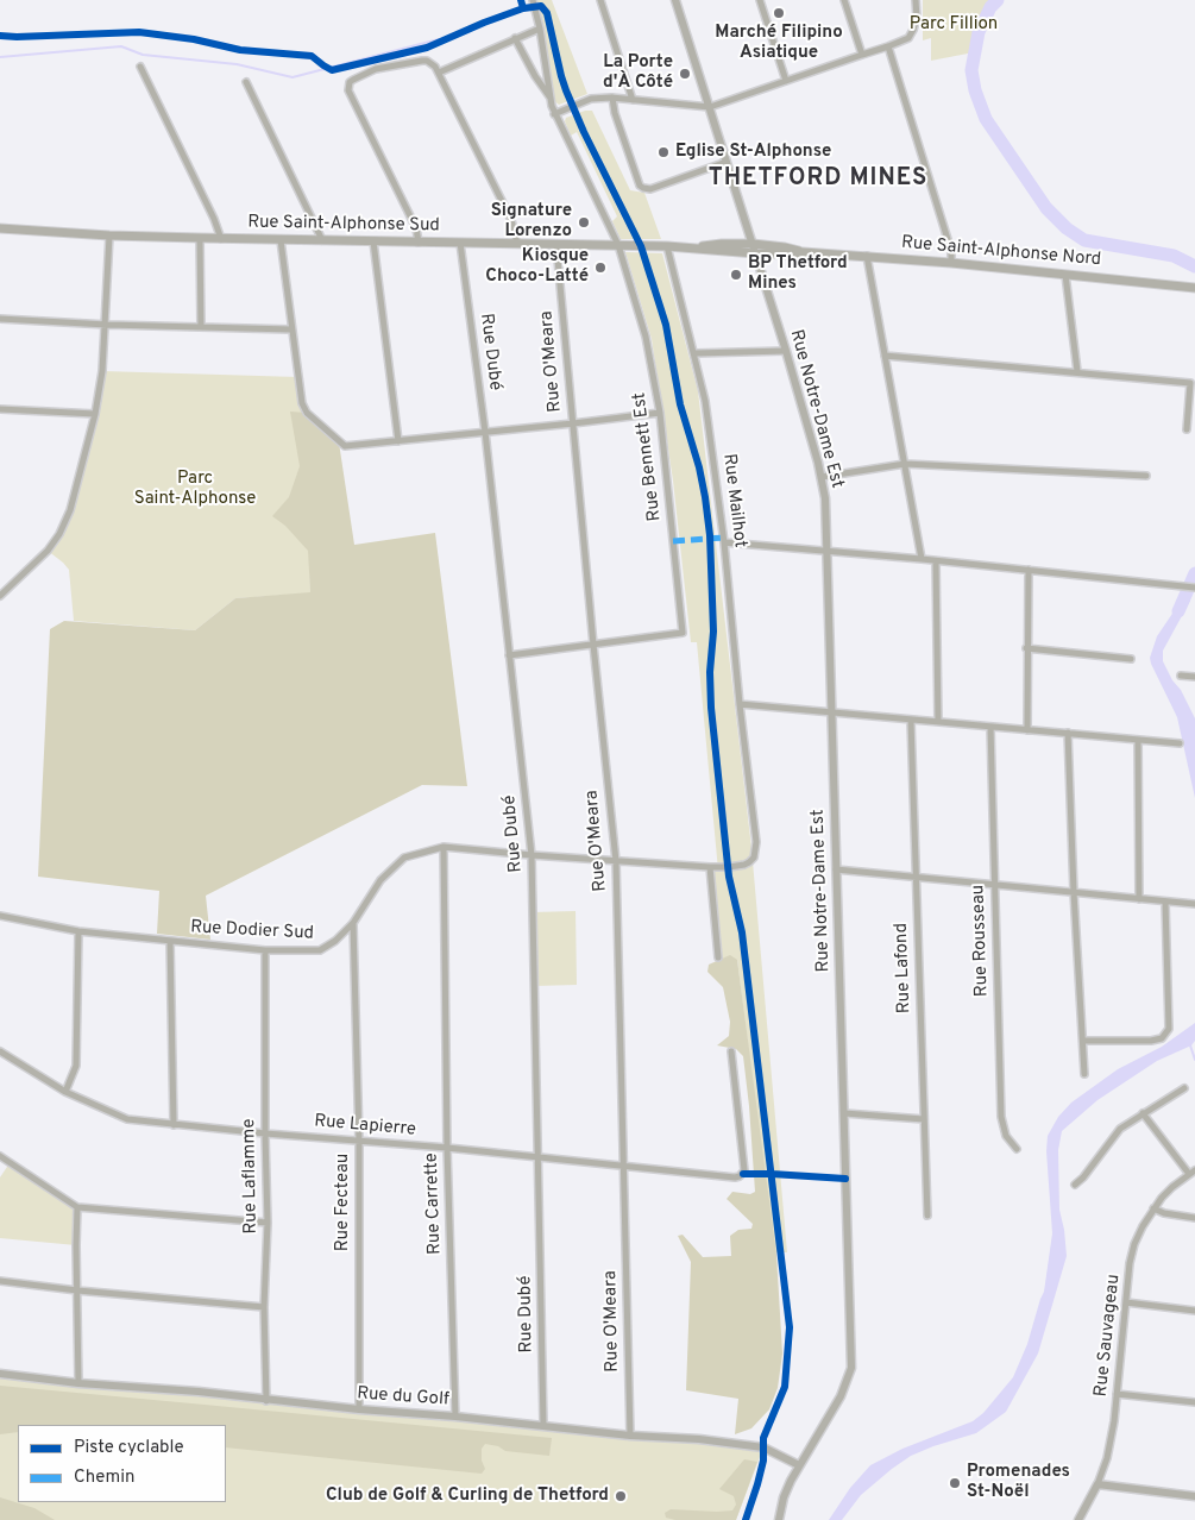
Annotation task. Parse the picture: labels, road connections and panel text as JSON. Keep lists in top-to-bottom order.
{
  "streets": {
    "main road": ["Rue Saint-Alphonse Sud", "Rue Saint-Alphonse Nord"],
    "street": [
      "Rue Dubé",
      "Rue O'Meara",
      "Rue Notre-Dame Est",
      "Rue Bennett Est",
      "Rue Mailhot",
      "Rue Dodier Sud",
      "Rue Rousseau",
      "Rue Lafond",
      "Rue Lapierre",
      "Rue Laflamme",
      "Rue Fecteau",
      "Rue Carrette",
      "Rue Sauvageau",
      "Rue du Golf"
    ]
  },
  "crossings": [
    ["Rue Saint-Alphonse Sud", "Rue Saint-Alphonse Nord"],
    ["Rue Saint-Alphonse Sud", "Rue Dubé"],
    ["Rue Saint-Alphonse Sud", "Rue O'Meara"],
    ["Rue Saint-Alphonse Sud", "Rue Notre-Dame Est"],
    ["Rue Saint-Alphonse Sud", "Rue Bennett Est"],
    ["Rue Saint-Alphonse Sud", "Rue Mailhot"],
    ["Rue Saint-Alphonse Nord", "Rue Notre-Dame Est"],
    ["Rue Dubé", "Rue Dodier Sud"],
    ["Rue Dubé", "Rue Lapierre"],
    ["Rue Dubé", "Rue du Golf"],
    ["Rue O'Meara", "Rue Bennett Est"],
    ["Rue O'Meara", "Rue Dodier Sud"],
    ["Rue O'Meara", "Rue Lapierre"],
    ["Rue O'Meara", "Rue du Golf"],
    ["Rue Notre-Dame Est", "Rue du Golf"],
    ["Rue Mailhot", "Rue Dodier Sud"],
    ["Rue Dodier Sud", "Rue Laflamme"],
    ["Rue Dodier Sud", "Rue Fecteau"],
    ["Rue Dodier Sud", "Rue Carrette"],
    ["Rue Lapierre", "Rue Laflamme"],
    ["Rue Lapierre", "Rue Fecteau"],
    ["Rue Lapierre", "Rue Carrette"],
    ["Rue Laflamme", "Rue du Golf"],
    ["Rue Fecteau", "Rue du Golf"],
    ["Rue Carrette", "Rue du Golf"]
  ],
  "districts": ["THETFORD MINES"],
  "parks": ["Parc Fillion", "Parc Saint-Alphonse"],
  "places": [
    "Marché Filipino Asiatique",
    "La Porte d'À Côté",
    "Eglise St-Alphonse",
    "Signature Lorenzo",
    "Kiosque Choco-Latté",
    "BP Thetford Mines",
    "Promenades St-Noël",
    "Club de Golf & Curling de Thetford"
  ],
  "legend": ["Piste cyclable", "Chemin"]
}
